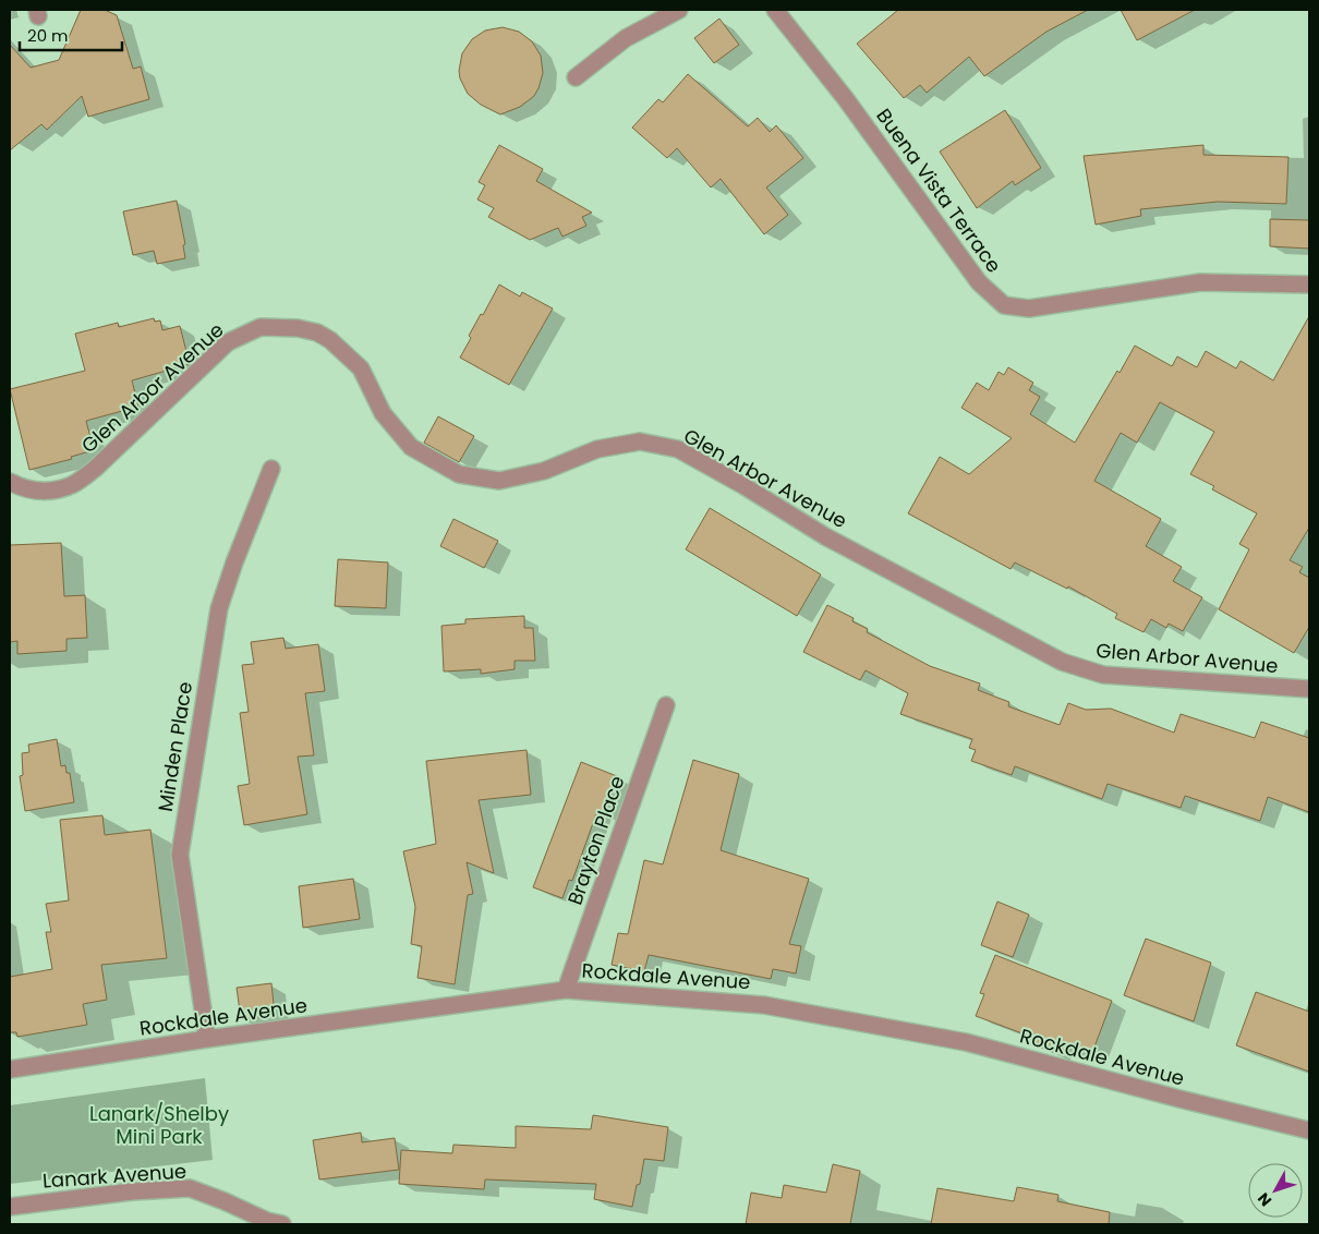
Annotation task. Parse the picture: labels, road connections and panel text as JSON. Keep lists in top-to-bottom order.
{
  "streets": {
    "street": [
      "Buena Vista Terrace",
      "Glen Arbor Avenue",
      "Minden Place",
      "Brayton Place",
      "Rockdale Avenue",
      "Lanark Avenue"
    ]
  },
  "crossings": [
    ["Minden Place", "Rockdale Avenue"],
    ["Brayton Place", "Rockdale Avenue"]
  ],
  "parks": ["Lanark/Shelby Mini Park"],
  "scale_bar": "20 m",
  "north": "bottom left"
}
